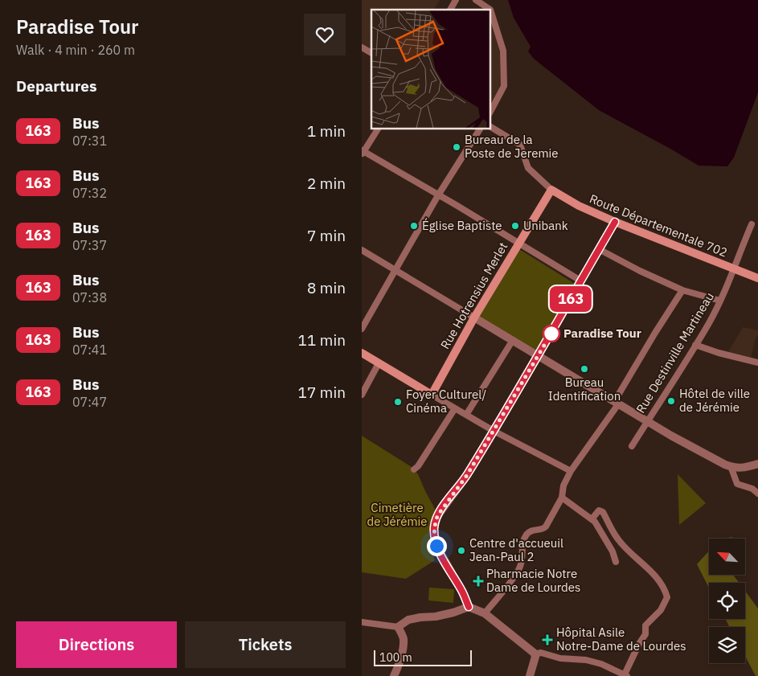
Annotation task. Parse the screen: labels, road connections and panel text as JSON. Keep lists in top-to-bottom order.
{
  "streets": {
    "main road": ["Route Départementale 702", "Rue Hotrensius Merlet"],
    "street": ["Rue Destinville Martineau"]
  },
  "crossings": [
    ["Route Départementale 702", "Rue Hotrensius Merlet"],
    ["Route Départementale 702", "Rue Destinville Martineau"]
  ],
  "parks": ["Cimetière de Jérémie"],
  "places": {
    "other": [
      "Bureau de la Poste de Jeremie",
      "Église Baptiste",
      "Unibank",
      "Paradise Tour",
      "Bureau Identification",
      "Hôtel de ville de Jérémie",
      "Foyer Culturel/ Cinéma",
      "Centre d'accueuil Jean-Paul 2"
    ],
    "health": ["Pharmacie Notre Dame de Lourdes", "Hôpital Asile Notre-Dame de Lourdes"]
  },
  "lines": ["bus line 163"],
  "scale_bar": "100 m",
  "north": "top left",
  "page": {
    "heading": [
      ["Paradise Tour", "Walk · 4 min · 260 m"],
      "Departures"
    ],
    "on_map": "163",
    "list": [
      {
        "mark": "163",
        "name": "Bus",
        "note": "07:31",
        "value": "1 min"
      },
      {
        "mark": "163",
        "name": "Bus",
        "note": "07:32",
        "value": "2 min"
      },
      {
        "mark": "163",
        "name": "Bus",
        "note": "07:37",
        "value": "7 min"
      },
      {
        "mark": "163",
        "name": "Bus",
        "note": "07:38",
        "value": "8 min"
      },
      {
        "mark": "163",
        "name": "Bus",
        "note": "07:41",
        "value": "11 min"
      },
      {
        "mark": "163",
        "name": "Bus",
        "note": "07:47",
        "value": "17 min"
      }
    ],
    "buttons": ["Directions", "Tickets"],
    "scale": "100 m"
  }
}
